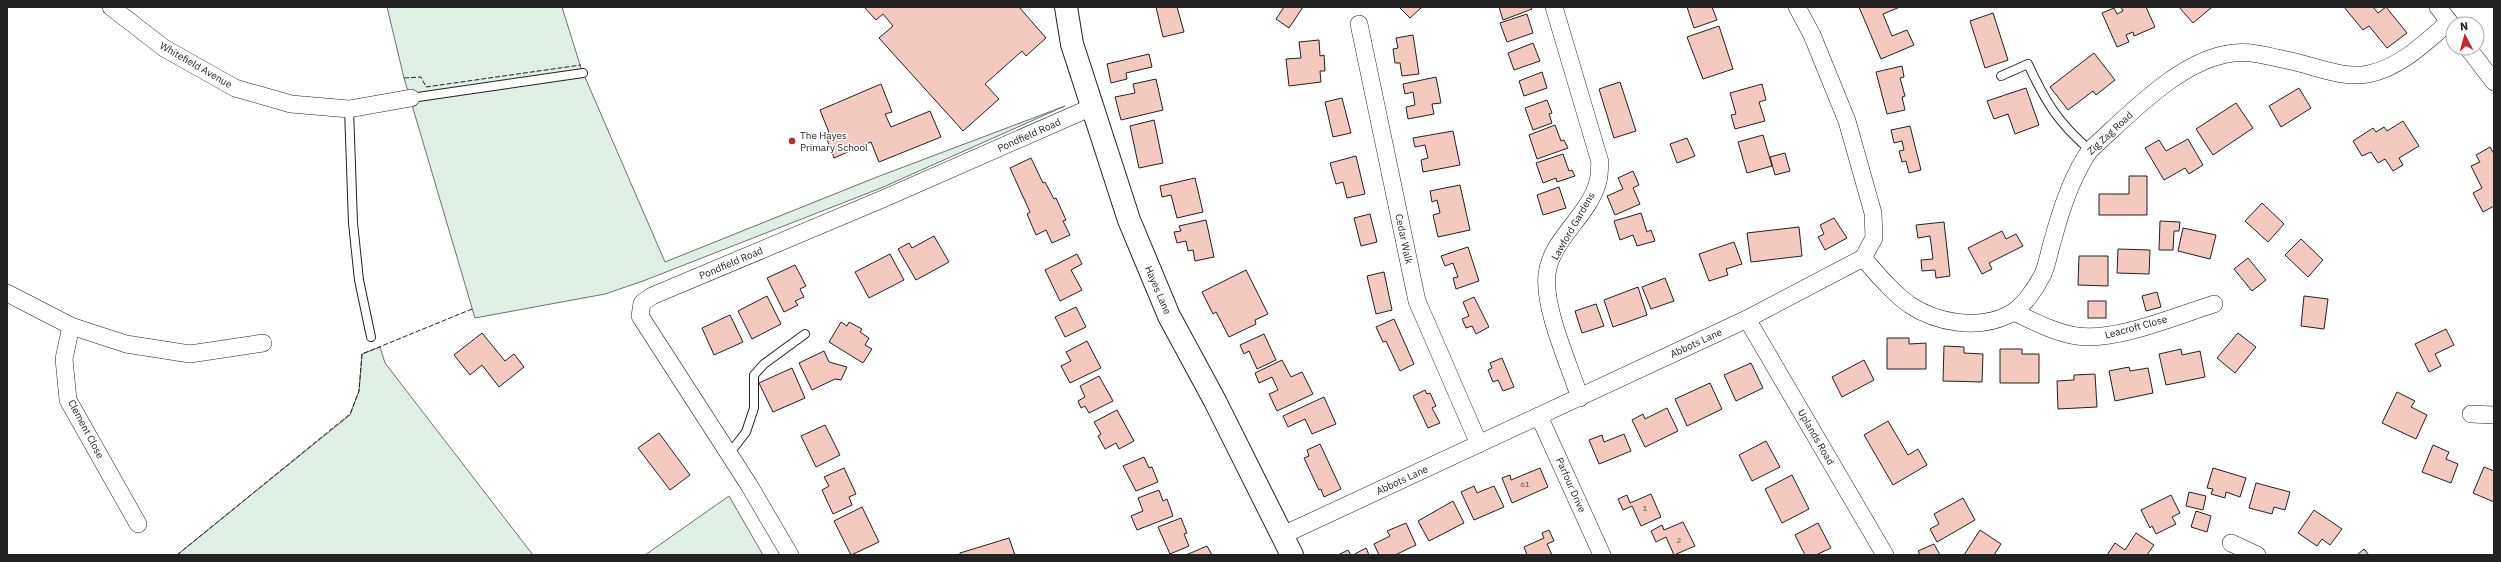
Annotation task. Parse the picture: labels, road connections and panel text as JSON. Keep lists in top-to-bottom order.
{
  "streets": {
    "street": [
      "Whitefield Avenue",
      "Zig Zag Road",
      "Pondfield Road",
      "Lawford Gardens",
      "Cedar Walk",
      "Hayes Lane",
      "Leacroft Close",
      "Abbots Lane",
      "Clement Close",
      "Uplands Road",
      "Parfour Drive"
    ]
  },
  "crossings": [
    ["Zig Zag Road", "Leacroft Close"],
    ["Zig Zag Road", "Abbots Lane"],
    ["Pondfield Road", "Hayes Lane"],
    ["Lawford Gardens", "Abbots Lane"],
    ["Cedar Walk", "Abbots Lane"],
    ["Hayes Lane", "Abbots Lane"],
    ["Abbots Lane", "Uplands Road"],
    ["Abbots Lane", "Parfour Drive"]
  ],
  "places": ["The Hayes Primary School"],
  "house_numbers": ["61", "1", "2"],
  "north": "top"
}
